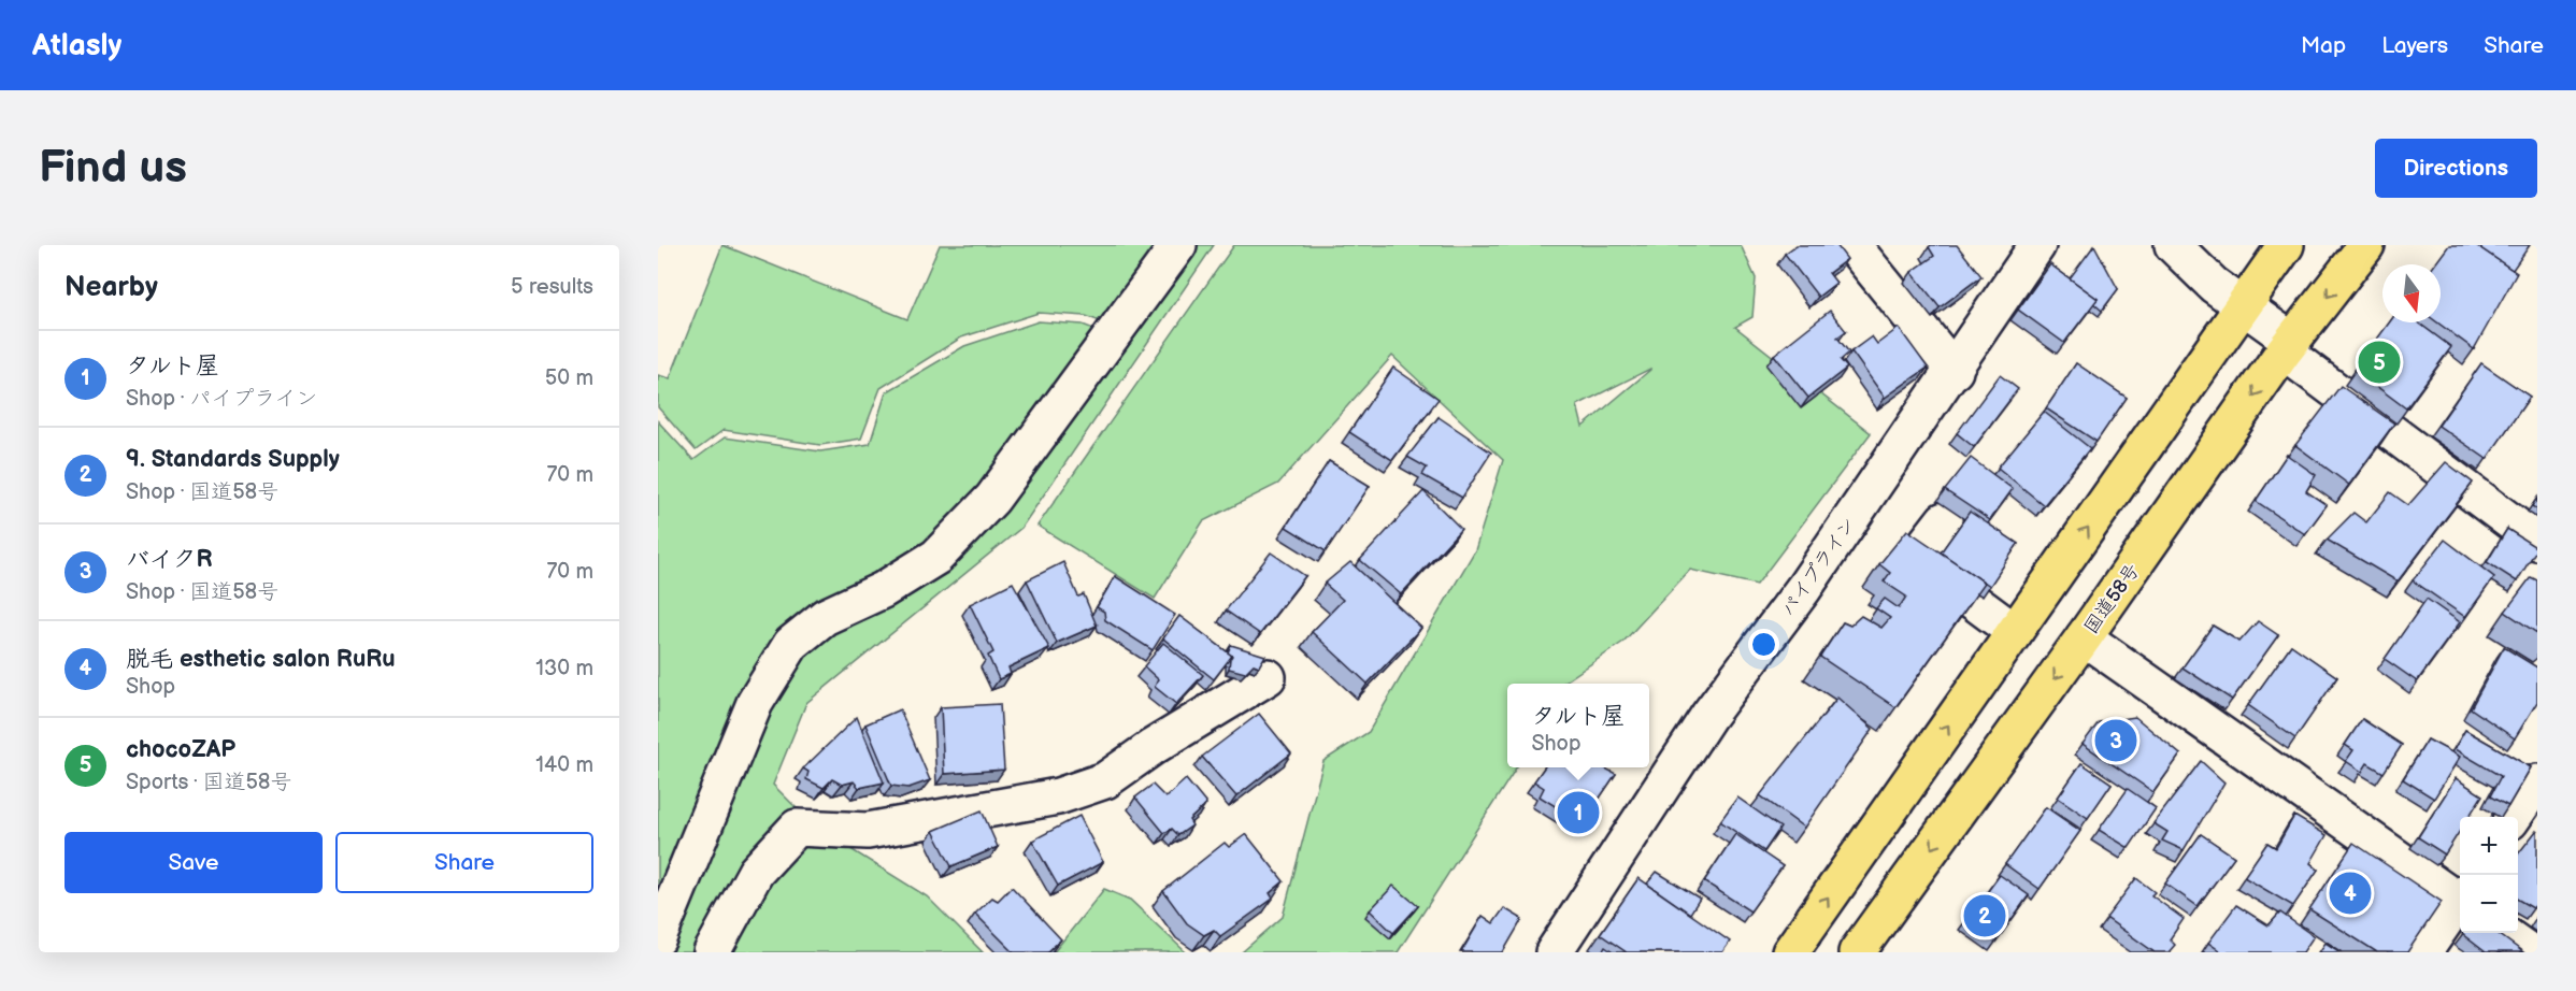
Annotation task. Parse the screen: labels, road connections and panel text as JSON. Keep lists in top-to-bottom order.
{
  "streets": {
    "highway": ["国道58号"],
    "street": ["パイプライン"]
  },
  "north": "bottom",
  "page": {
    "header": "Atlasly",
    "nav": ["Map", "Layers", "Share"],
    "buttons": [
      "Directions",
      ["Save", "Share"]
    ],
    "title": "Find us",
    "heading": ["Nearby", "5 results"],
    "list": [
      {
        "mark": "1",
        "name": "タルト屋",
        "note": "Shop · パイプライン",
        "value": "50 m"
      },
      {
        "mark": "2",
        "name": "9. Standards Supply",
        "note": "Shop · 国道58号",
        "value": "70 m"
      },
      {
        "mark": "3",
        "name": "バイクR",
        "note": "Shop · 国道58号",
        "value": "70 m"
      },
      {
        "mark": "4",
        "name": "脱毛 esthetic salon RuRu",
        "note": "Shop",
        "value": "130 m"
      },
      {
        "mark": "5",
        "name": "chocoZAP",
        "note": "Sports · 国道58号",
        "value": "140 m"
      }
    ],
    "pins": [
      "5",
      "3",
      "1",
      "4",
      "2"
    ],
    "popup": ["タルト屋", "Shop"],
    "map_buttons": ["+", "−"]
  }
}
